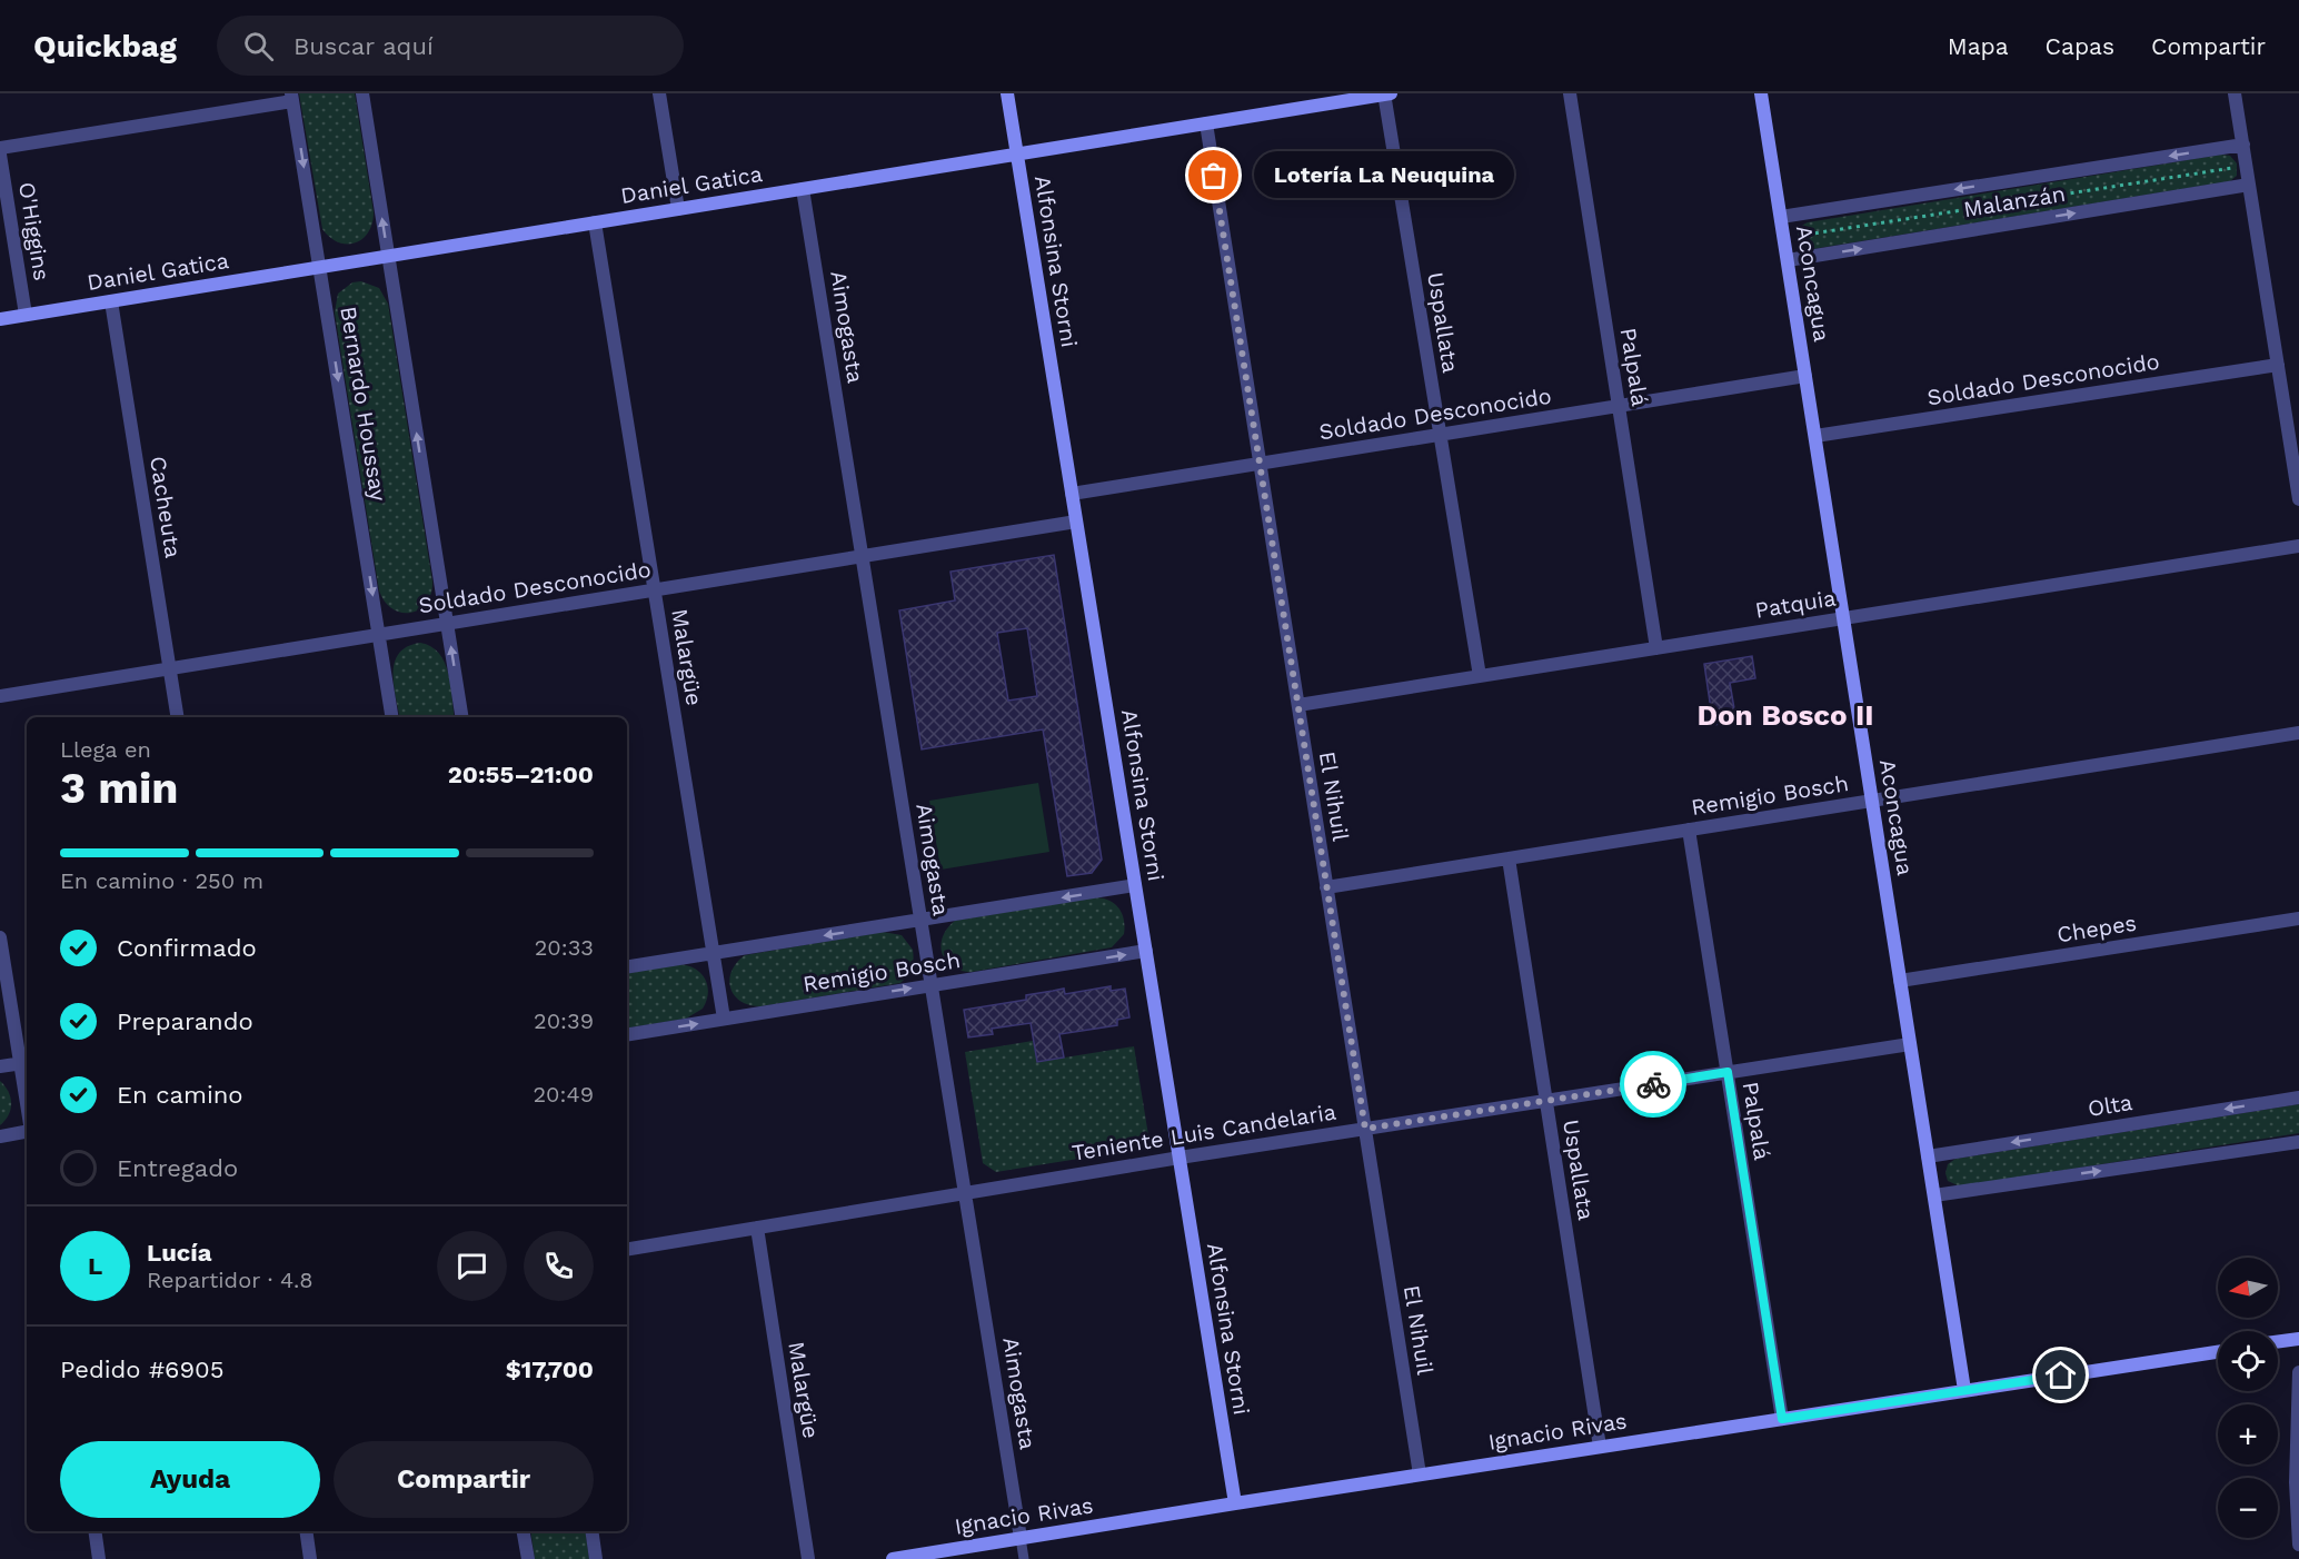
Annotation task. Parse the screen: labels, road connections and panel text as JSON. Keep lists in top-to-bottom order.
{
  "streets": {
    "main road": [
      "Daniel Gatica",
      "Alfonsina Storni",
      "Aconcagua",
      "Ignacio Rivas"
    ],
    "street": [
      "Malanzán",
      "O'Higgins",
      "Uspallata",
      "Aimogasta",
      "Palpalá",
      "Soldado Desconocido",
      "Bernardo Houssay",
      "Cacheuta",
      "Patquia",
      "Malargüe",
      "Remigio Bosch",
      "El Nihuil",
      "Chepes",
      "Olta",
      "Teniente Luis Candelaria"
    ]
  },
  "crossings": [
    ["Daniel Gatica", "O'Higgins"],
    ["Daniel Gatica", "Alfonsina Storni"],
    ["Daniel Gatica", "Uspallata"],
    ["Daniel Gatica", "Aimogasta"],
    ["Daniel Gatica", "Bernardo Houssay"],
    ["Daniel Gatica", "Cacheuta"],
    ["Daniel Gatica", "Malargüe"],
    ["Daniel Gatica", "El Nihuil"],
    ["Malanzán", "Aconcagua"],
    ["Alfonsina Storni", "Soldado Desconocido"],
    ["Alfonsina Storni", "Remigio Bosch"],
    ["Alfonsina Storni", "Teniente Luis Candelaria"],
    ["Alfonsina Storni", "Ignacio Rivas"],
    ["Aconcagua", "Soldado Desconocido"],
    ["Aconcagua", "Patquia"],
    ["Aconcagua", "Remigio Bosch"],
    ["Aconcagua", "Chepes"],
    ["Aconcagua", "Olta"],
    ["Aconcagua", "Teniente Luis Candelaria"],
    ["Aconcagua", "Ignacio Rivas"],
    ["Uspallata", "Soldado Desconocido"],
    ["Uspallata", "Patquia"],
    ["Uspallata", "Remigio Bosch"],
    ["Uspallata", "Teniente Luis Candelaria"],
    ["Uspallata", "Ignacio Rivas"],
    ["Aimogasta", "Soldado Desconocido"],
    ["Aimogasta", "Remigio Bosch"],
    ["Aimogasta", "Teniente Luis Candelaria"],
    ["Aimogasta", "Ignacio Rivas"],
    ["Palpalá", "Soldado Desconocido"],
    ["Palpalá", "Patquia"],
    ["Palpalá", "Remigio Bosch"],
    ["Palpalá", "Teniente Luis Candelaria"],
    ["Palpalá", "Ignacio Rivas"],
    ["Soldado Desconocido", "Bernardo Houssay"],
    ["Soldado Desconocido", "Cacheuta"],
    ["Soldado Desconocido", "Malargüe"],
    ["Soldado Desconocido", "El Nihuil"],
    ["Patquia", "El Nihuil"],
    ["Malargüe", "Remigio Bosch"],
    ["Malargüe", "Teniente Luis Candelaria"],
    ["Remigio Bosch", "El Nihuil"],
    ["El Nihuil", "Teniente Luis Candelaria"],
    ["El Nihuil", "Ignacio Rivas"]
  ],
  "districts": ["Don Bosco II"],
  "places": ["Lotería La Neuquina"],
  "north": "left",
  "page": {
    "header": "Quickbag",
    "search": "Buscar aquí",
    "nav": ["Mapa", "Capas", "Compartir"],
    "bubble": "Lotería La Neuquina",
    "heading": ["3 min", "Llega en", "20:55–21:00"],
    "panel": [
      "Lucía",
      "Repartidor · 4.8",
      "Pedido #6905",
      "$17,700"
    ],
    "bar": "En camino · 250 m",
    "list": [
      ["Confirmado", "20:33"],
      ["Preparando", "20:39"],
      ["En camino", "20:49"],
      "Entregado"
    ],
    "round": "L",
    "map_buttons": ["+", "−"],
    "buttons": ["Ayuda", "Compartir"]
  }
}
